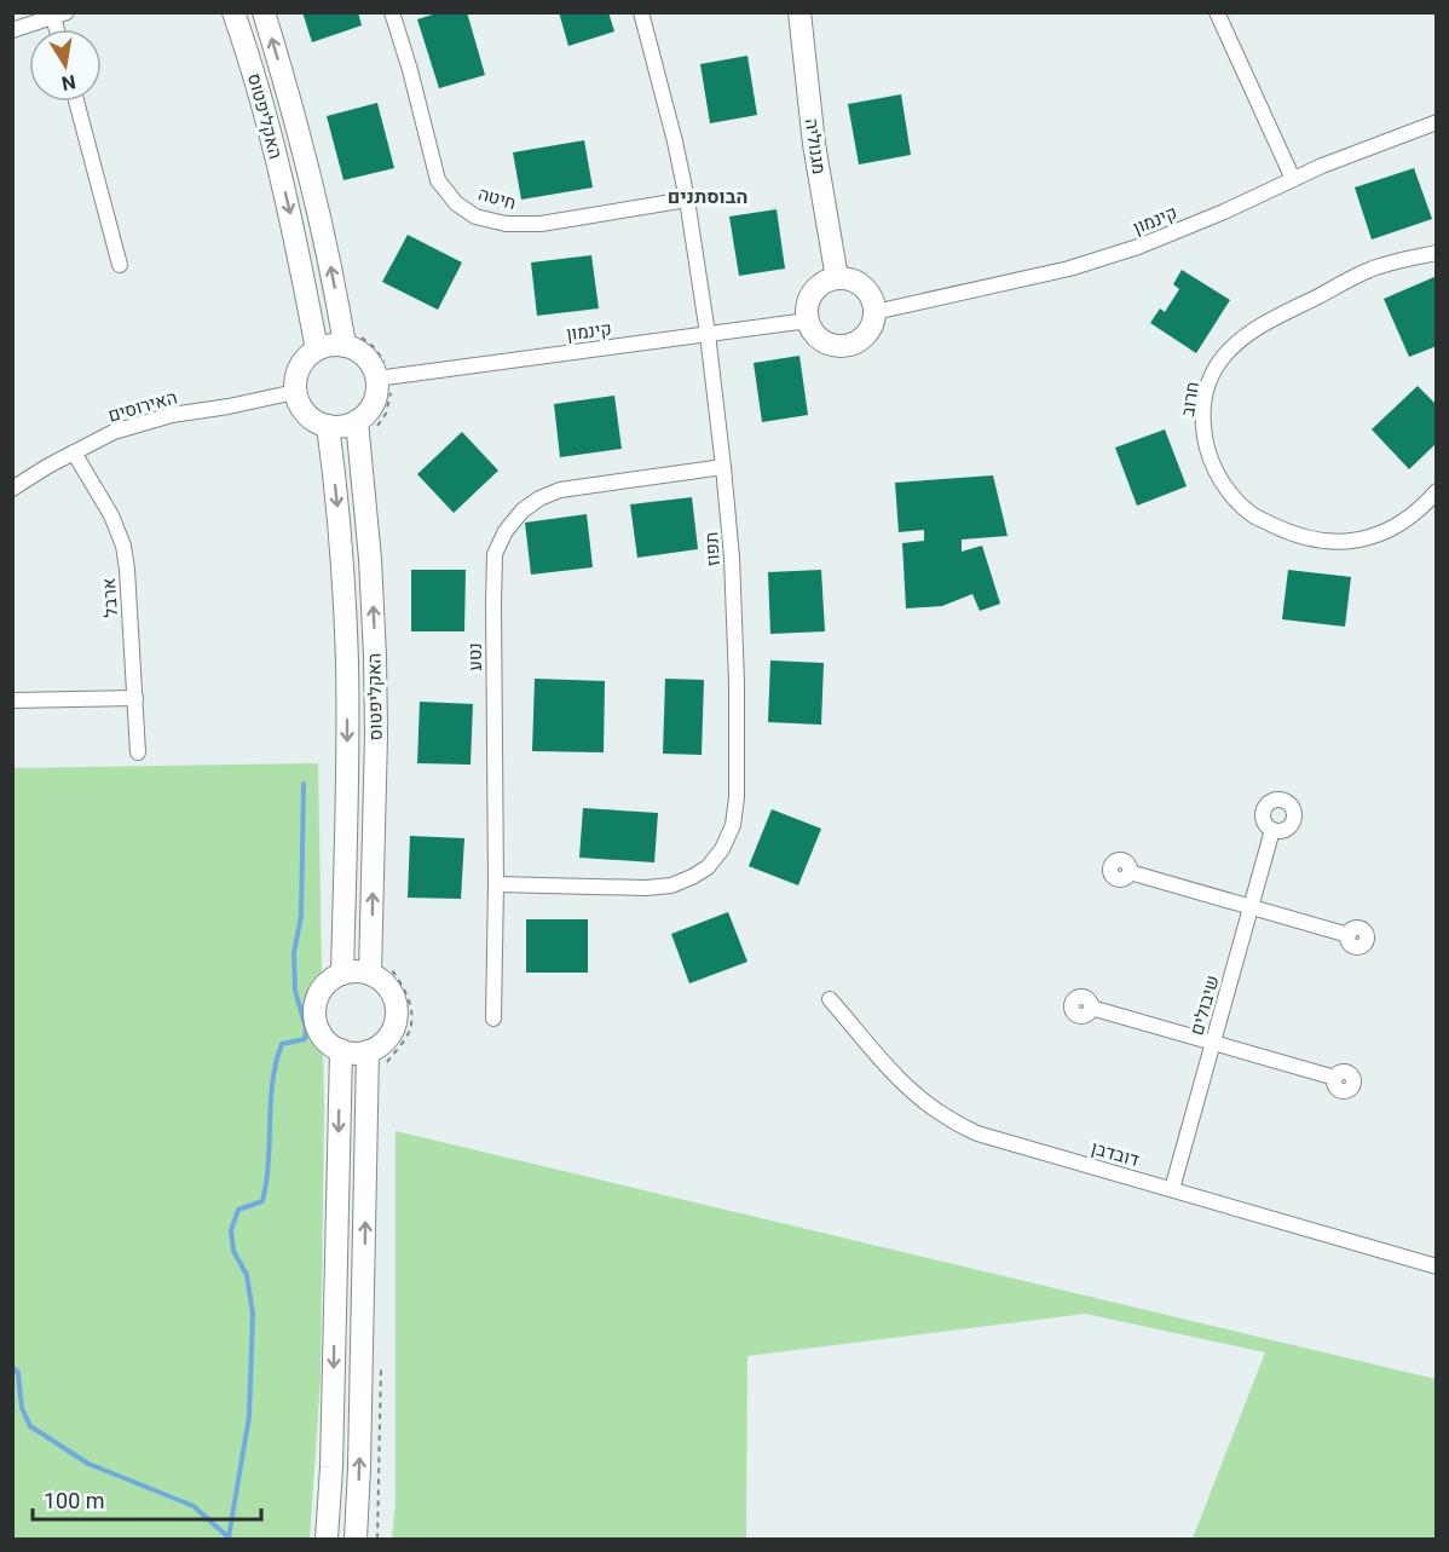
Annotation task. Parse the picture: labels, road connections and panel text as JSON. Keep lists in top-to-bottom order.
{
  "streets": {
    "main road": ["האקליפטוס", "מגנוליה"],
    "street": [
      "חיטה",
      "קינמון",
      "חרוב",
      "האירוסים",
      "תפוז",
      "ארבל",
      "נטע",
      "שיבולים",
      "דובדבן"
    ]
  },
  "crossings": [
    ["האקליפטוס", "קינמון"],
    ["האקליפטוס", "האירוסים"],
    ["מגנוליה", "קינמון"],
    ["חיטה", "תפוז"],
    ["קינמון", "האירוסים"],
    ["קינמון", "תפוז"],
    ["האירוסים", "ארבל"],
    ["תפוז", "נטע"],
    ["שיבולים", "דובדבן"]
  ],
  "districts": ["הבוסתנים"],
  "scale_bar": "100 m",
  "north": "bottom"
}
